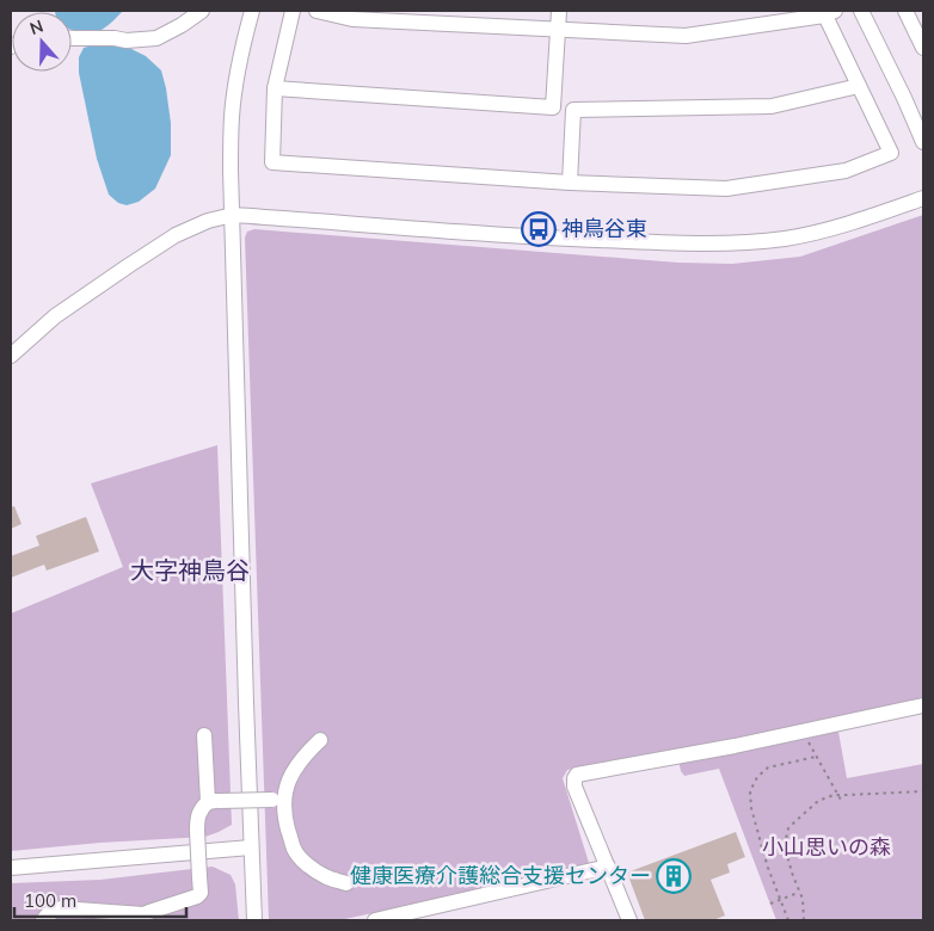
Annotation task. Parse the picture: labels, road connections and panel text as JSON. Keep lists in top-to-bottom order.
{
  "districts": ["大字神鳥谷"],
  "parks": ["小山思いの森"],
  "places": {
    "bus stop": ["神鳥谷東"],
    "building": ["健康医療介護総合支援センター"]
  },
  "scale_bar": "100 m",
  "north": "top"
}
